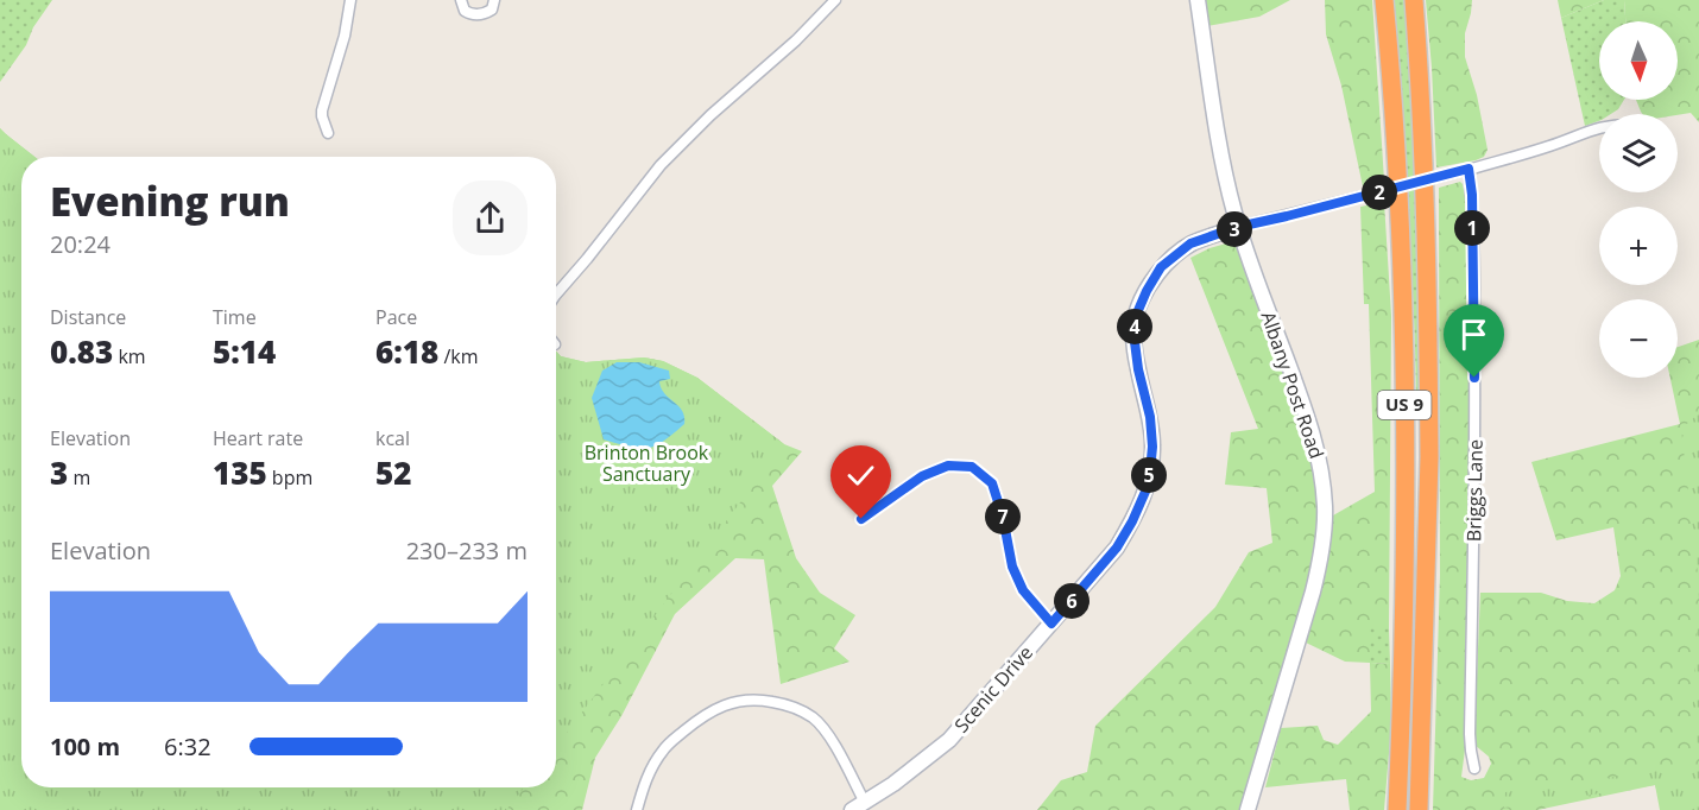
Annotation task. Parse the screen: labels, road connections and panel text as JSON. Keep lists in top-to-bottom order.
{
  "streets": {
    "highway": ["US 9"],
    "main road": ["Albany Post Road", "Scenic Drive"],
    "street": ["Briggs Lane"]
  },
  "crossings": [
    ["Albany Post Road", "Scenic Drive"]
  ],
  "parks": ["Brinton Brook Sanctuary"],
  "north": "bottom",
  "page": {
    "map_buttons": ["+", "−"],
    "heading": ["Evening run", "20:24"],
    "pins": [
      "2",
      "1",
      "3",
      "4",
      "5",
      "7",
      "6"
    ],
    "stats": [
      ["Distance", "0.83 km"],
      ["Time", "5:14"],
      ["Pace", "6:18 /km"],
      ["Elevation", "3 m"],
      ["Heart rate", "135 bpm"],
      ["kcal", "52"]
    ],
    "chart": ["Elevation", "230–233 m"],
    "list": [
      {
        "name": "100 m",
        "note": "6:32"
      }
    ]
  }
}
